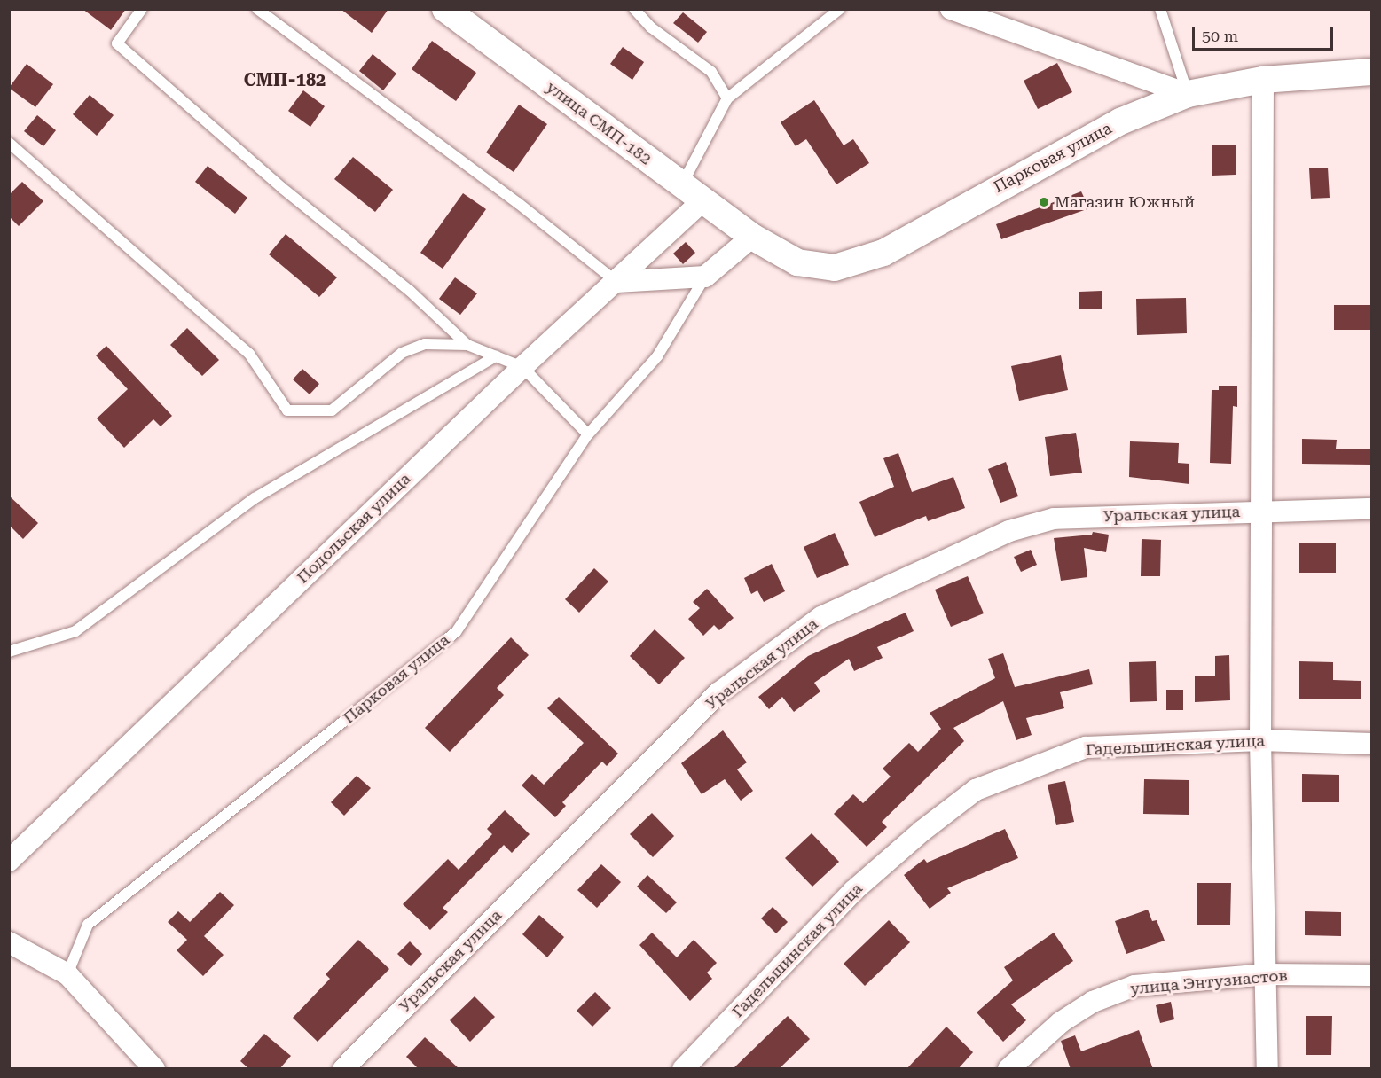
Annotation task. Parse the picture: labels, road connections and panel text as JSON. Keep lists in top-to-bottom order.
{
  "streets": {
    "street": [
      "улица СМП-182",
      "Парковая улица",
      "Уральская улица",
      "Подольская улица",
      "Гадельшинская улица",
      "улица Энтузиастов"
    ]
  },
  "crossings": [
    ["улица СМП-182", "Парковая улица"],
    ["улица СМП-182", "Подольская улица"]
  ],
  "districts": ["СМП-182"],
  "places": ["Магазин Южный"],
  "scale_bar": "50 m"
}
